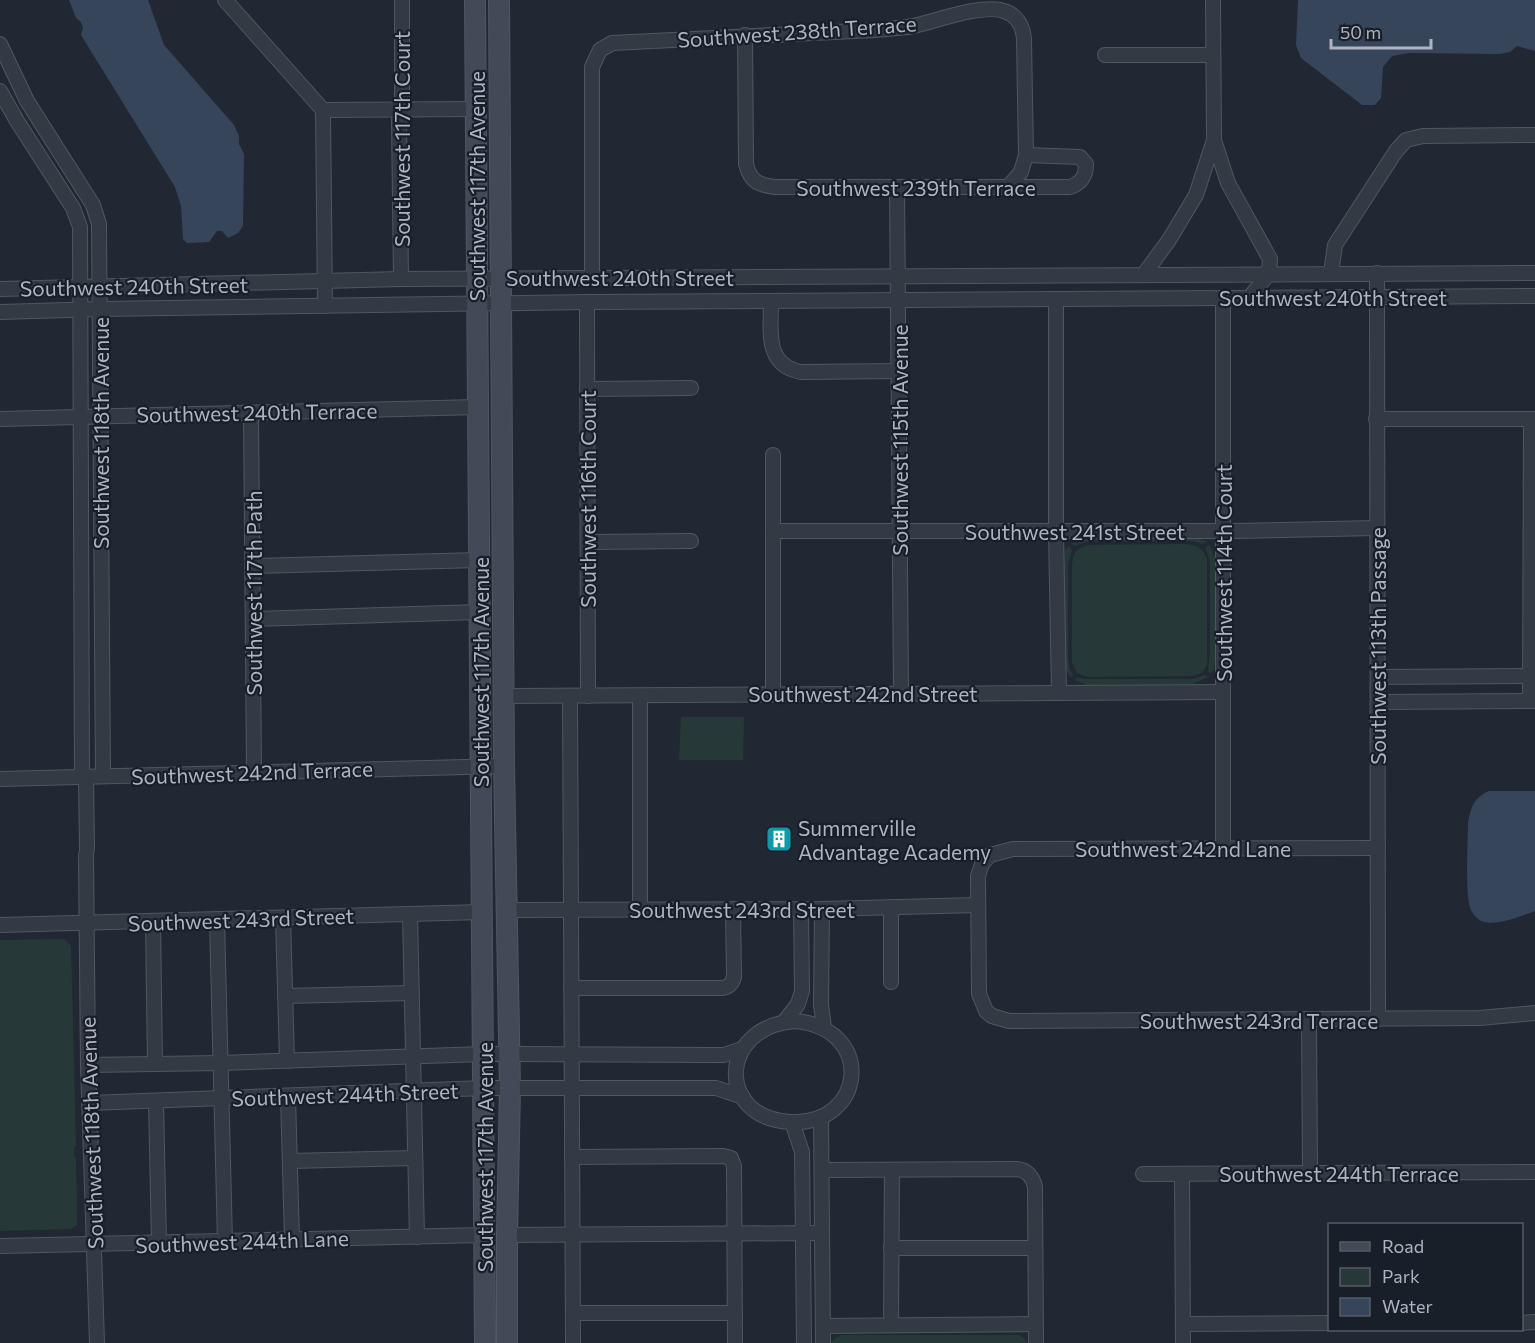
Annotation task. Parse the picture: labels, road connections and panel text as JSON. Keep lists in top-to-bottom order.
{
  "streets": {
    "street": [
      "Southwest 238th Terrace",
      "Southwest 117th Court",
      "Southwest 117th Avenue",
      "Southwest 239th Terrace",
      "Southwest 240th Street",
      "Southwest 240th Terrace",
      "Southwest 118th Avenue",
      "Southwest 115th Avenue",
      "Southwest 116th Court",
      "Southwest 241st Street",
      "Southwest 114th Court",
      "Southwest 117th Path",
      "Southwest 113th Passage",
      "Southwest 242nd Street",
      "Southwest 242nd Terrace",
      "Southwest 242nd Lane",
      "Southwest 243rd Street",
      "Southwest 243rd Terrace",
      "Southwest 244th Street",
      "Southwest 244th Terrace",
      "Southwest 244th Lane"
    ]
  },
  "crossings": [
    ["Southwest 238th Terrace", "Southwest 239th Terrace"],
    ["Southwest 238th Terrace", "Southwest 240th Street"],
    ["Southwest 117th Court", "Southwest 240th Street"],
    ["Southwest 117th Avenue", "Southwest 240th Street"],
    ["Southwest 117th Avenue", "Southwest 240th Terrace"],
    ["Southwest 117th Avenue", "Southwest 242nd Street"],
    ["Southwest 117th Avenue", "Southwest 242nd Terrace"],
    ["Southwest 117th Avenue", "Southwest 243rd Street"],
    ["Southwest 117th Avenue", "Southwest 244th Street"],
    ["Southwest 117th Avenue", "Southwest 244th Lane"],
    ["Southwest 239th Terrace", "Southwest 115th Avenue"],
    ["Southwest 240th Street", "Southwest 118th Avenue"],
    ["Southwest 240th Street", "Southwest 115th Avenue"],
    ["Southwest 240th Street", "Southwest 116th Court"],
    ["Southwest 240th Street", "Southwest 114th Court"],
    ["Southwest 240th Street", "Southwest 113th Passage"],
    ["Southwest 240th Terrace", "Southwest 118th Avenue"],
    ["Southwest 240th Terrace", "Southwest 117th Path"],
    ["Southwest 118th Avenue", "Southwest 242nd Terrace"],
    ["Southwest 118th Avenue", "Southwest 243rd Street"],
    ["Southwest 118th Avenue", "Southwest 244th Street"],
    ["Southwest 118th Avenue", "Southwest 244th Lane"],
    ["Southwest 115th Avenue", "Southwest 241st Street"],
    ["Southwest 115th Avenue", "Southwest 242nd Street"],
    ["Southwest 116th Court", "Southwest 242nd Street"],
    ["Southwest 241st Street", "Southwest 114th Court"],
    ["Southwest 241st Street", "Southwest 113th Passage"],
    ["Southwest 114th Court", "Southwest 242nd Street"],
    ["Southwest 114th Court", "Southwest 242nd Lane"],
    ["Southwest 117th Path", "Southwest 242nd Terrace"],
    ["Southwest 113th Passage", "Southwest 242nd Lane"],
    ["Southwest 113th Passage", "Southwest 243rd Terrace"],
    ["Southwest 242nd Lane", "Southwest 243rd Street"],
    ["Southwest 242nd Lane", "Southwest 243rd Terrace"],
    ["Southwest 243rd Street", "Southwest 243rd Terrace"]
  ],
  "places": {
    "building": ["Summerville Advantage Academy"]
  },
  "legend": ["Road", "Park", "Water"],
  "scale_bar": "50 m"
}
